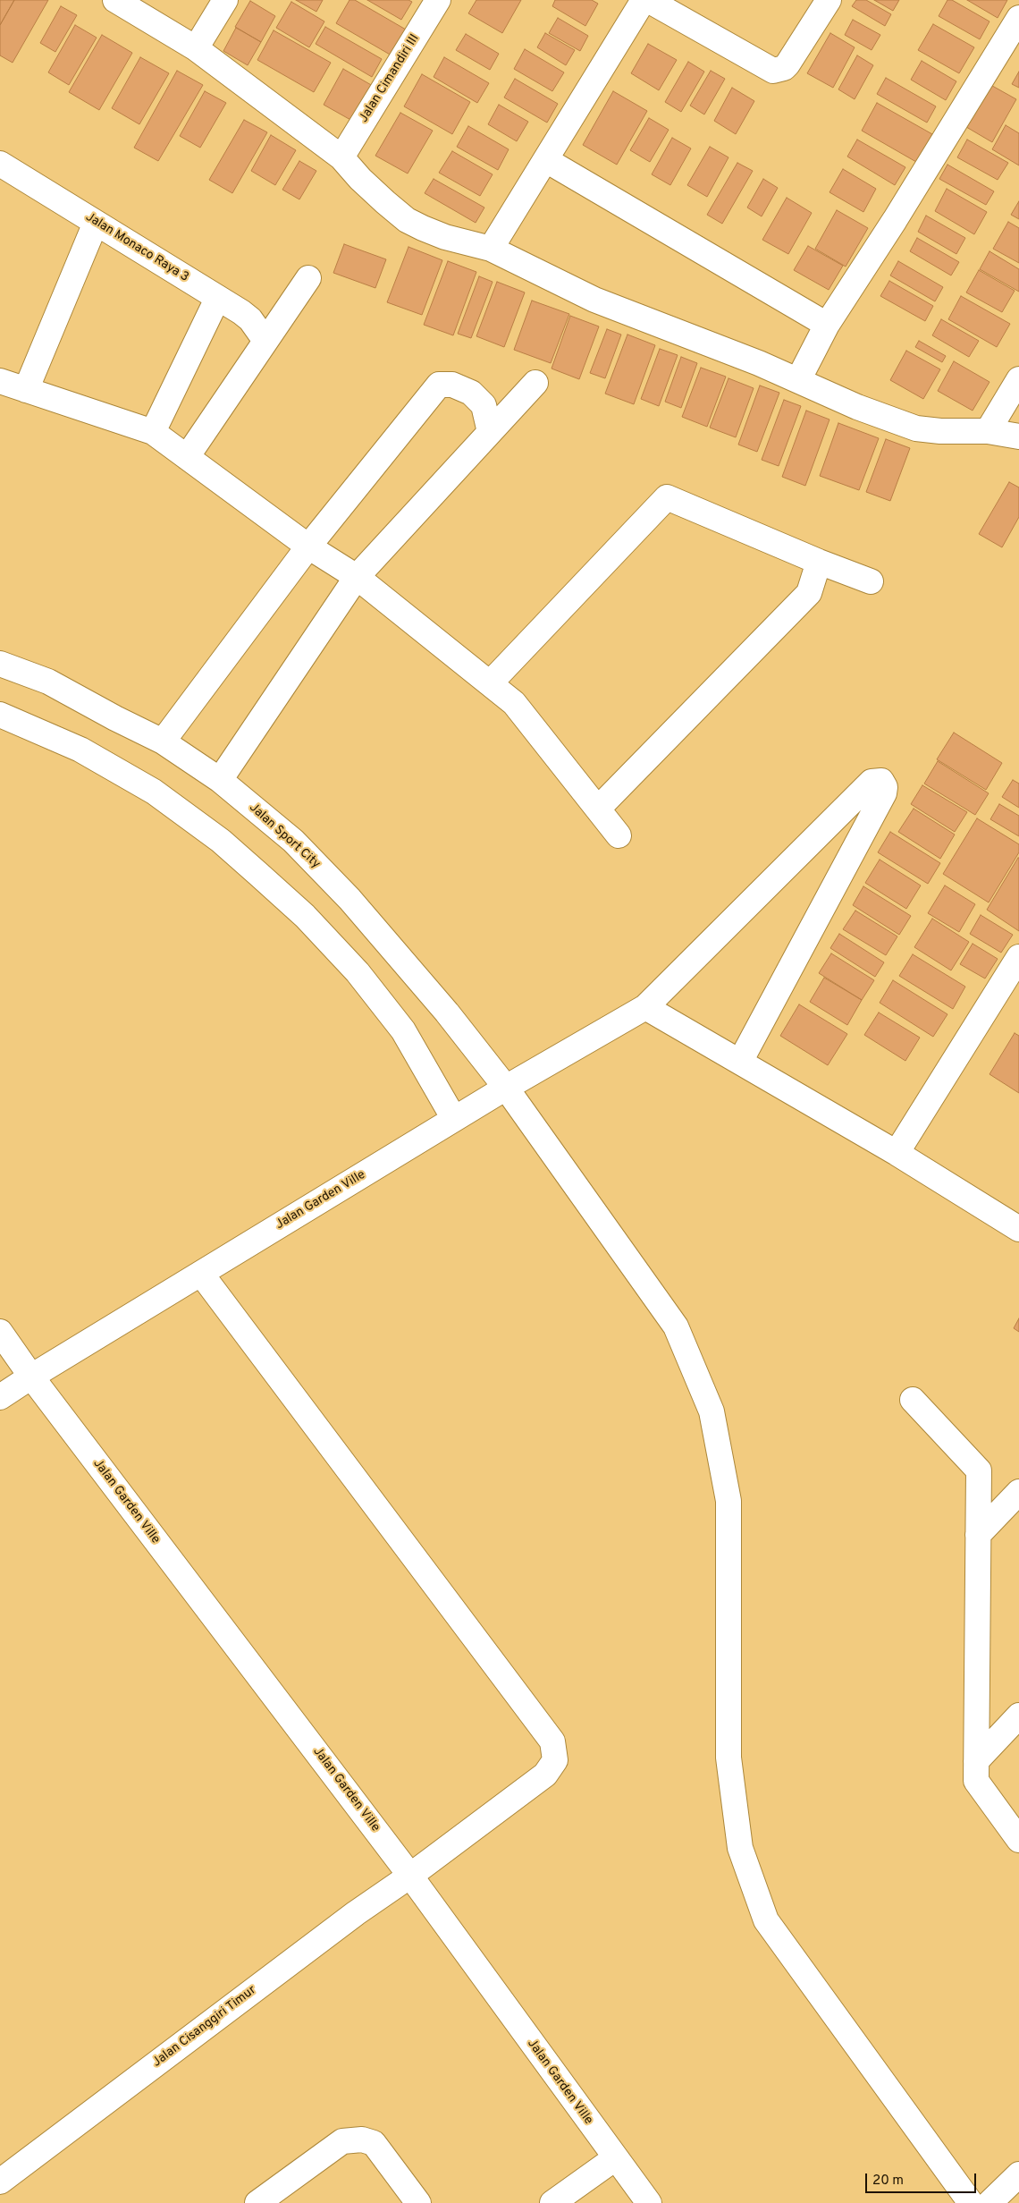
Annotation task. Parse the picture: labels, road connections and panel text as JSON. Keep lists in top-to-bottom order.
{
  "streets": {
    "street": [
      "Jalan Cimandiri III",
      "Jalan Monaco Raya 3",
      "Jalan Sport City",
      "Jalan Garden Ville",
      "Jalan Cisanggiri Timur"
    ]
  },
  "crossings": [
    ["Jalan Sport City", "Jalan Garden Ville"],
    ["Jalan Garden Ville", "Jalan Cisanggiri Timur"]
  ],
  "scale_bar": "20 m"
}
